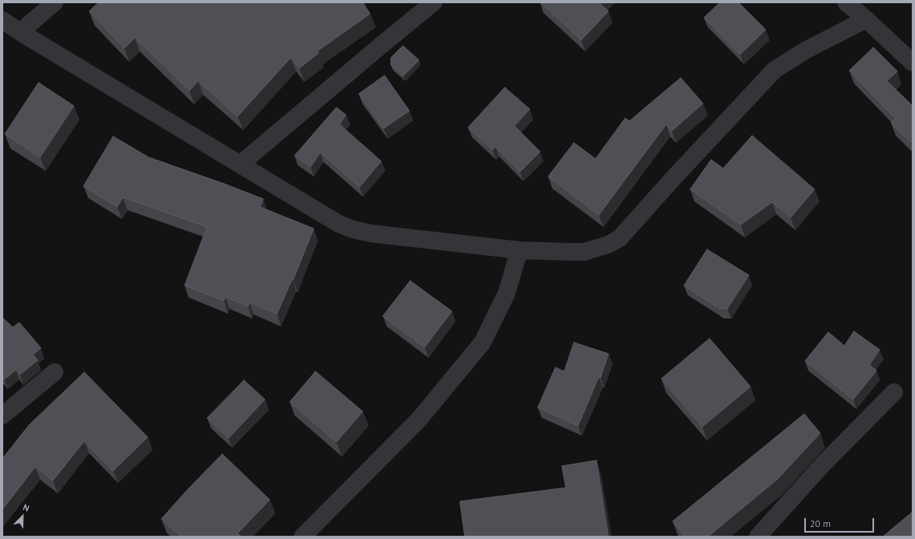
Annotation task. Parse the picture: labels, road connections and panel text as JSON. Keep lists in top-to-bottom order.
{
  "scale_bar": "20 m",
  "north": "top right"
}
